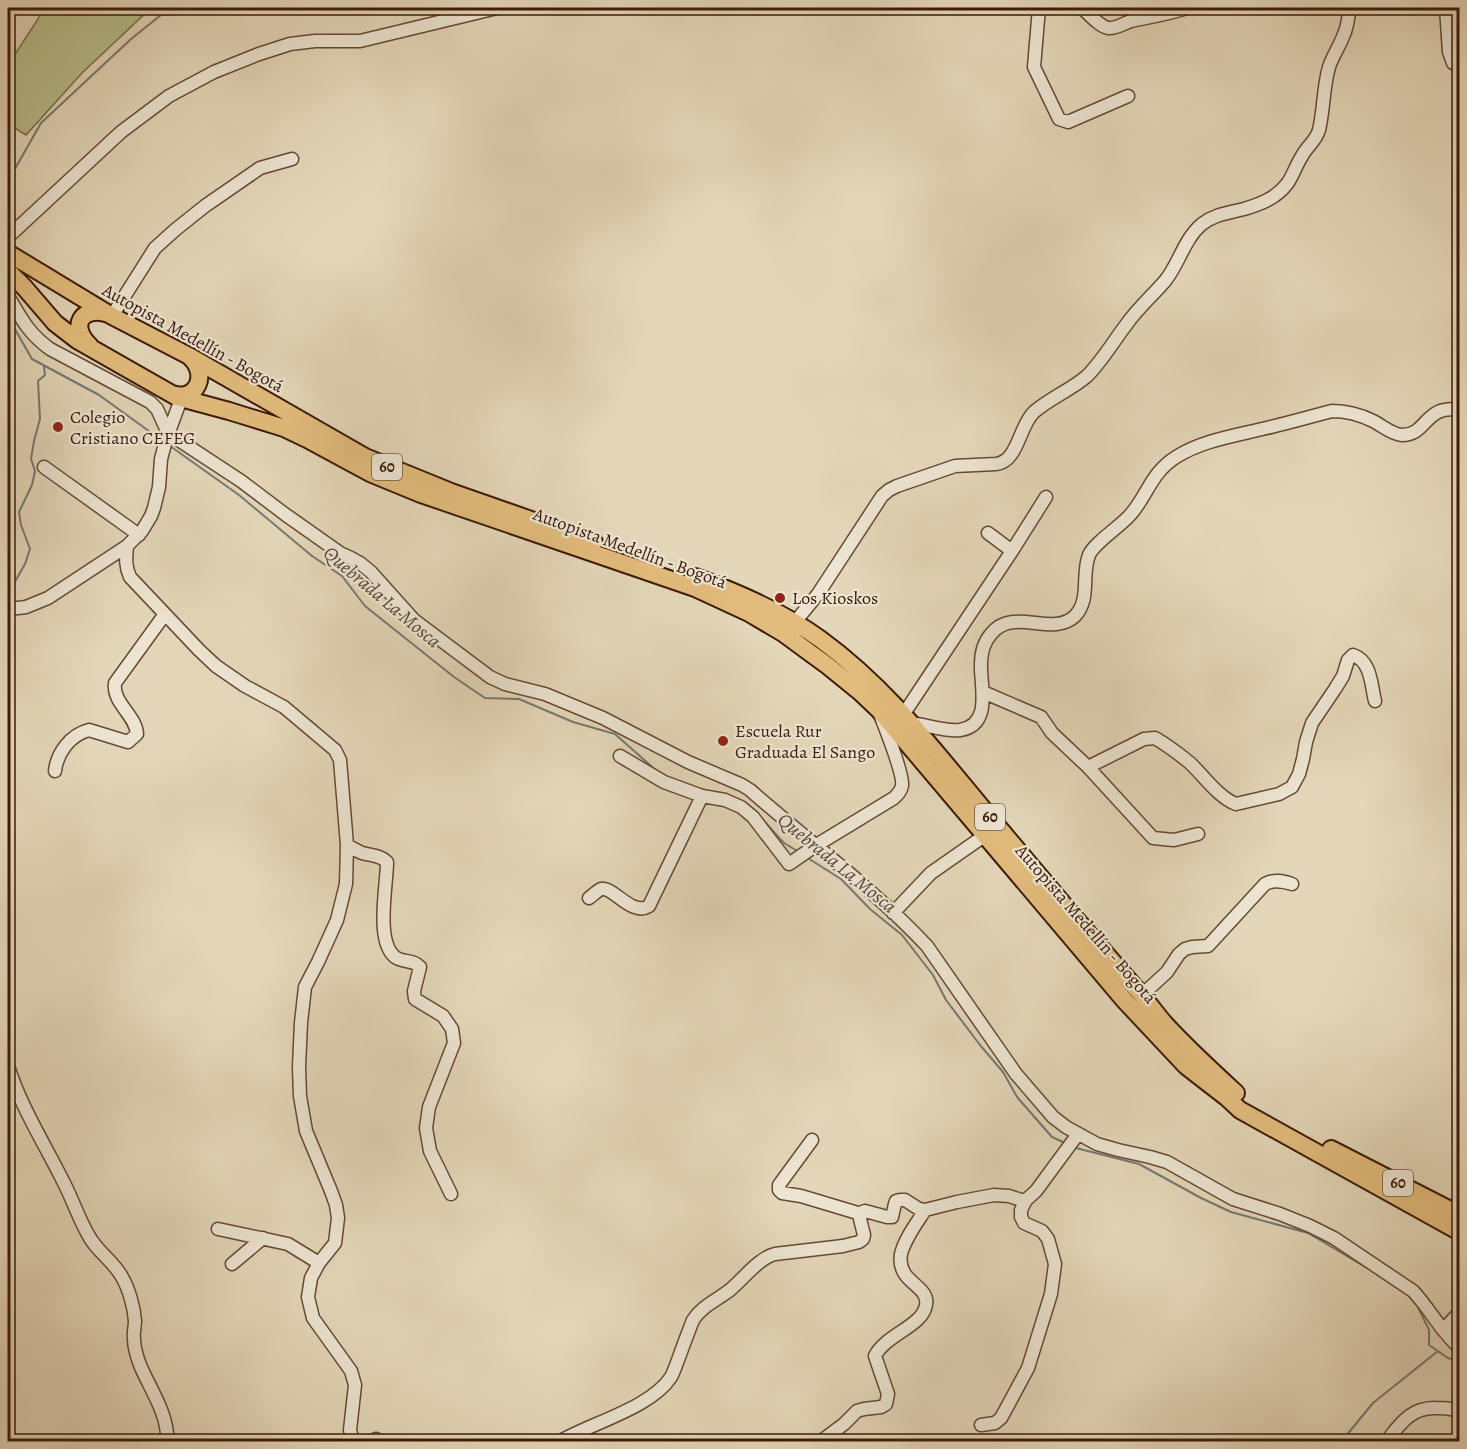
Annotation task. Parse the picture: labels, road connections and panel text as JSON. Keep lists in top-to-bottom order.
{
  "streets": {
    "highway": ["Autopista Medellín - Bogotá", "60"]
  },
  "water": ["Quebrada La Mosca"],
  "places": ["Colegio Cristiano CEFEG", "Los Kioskos", "Escuela Rur Graduada El Sango"]
}
